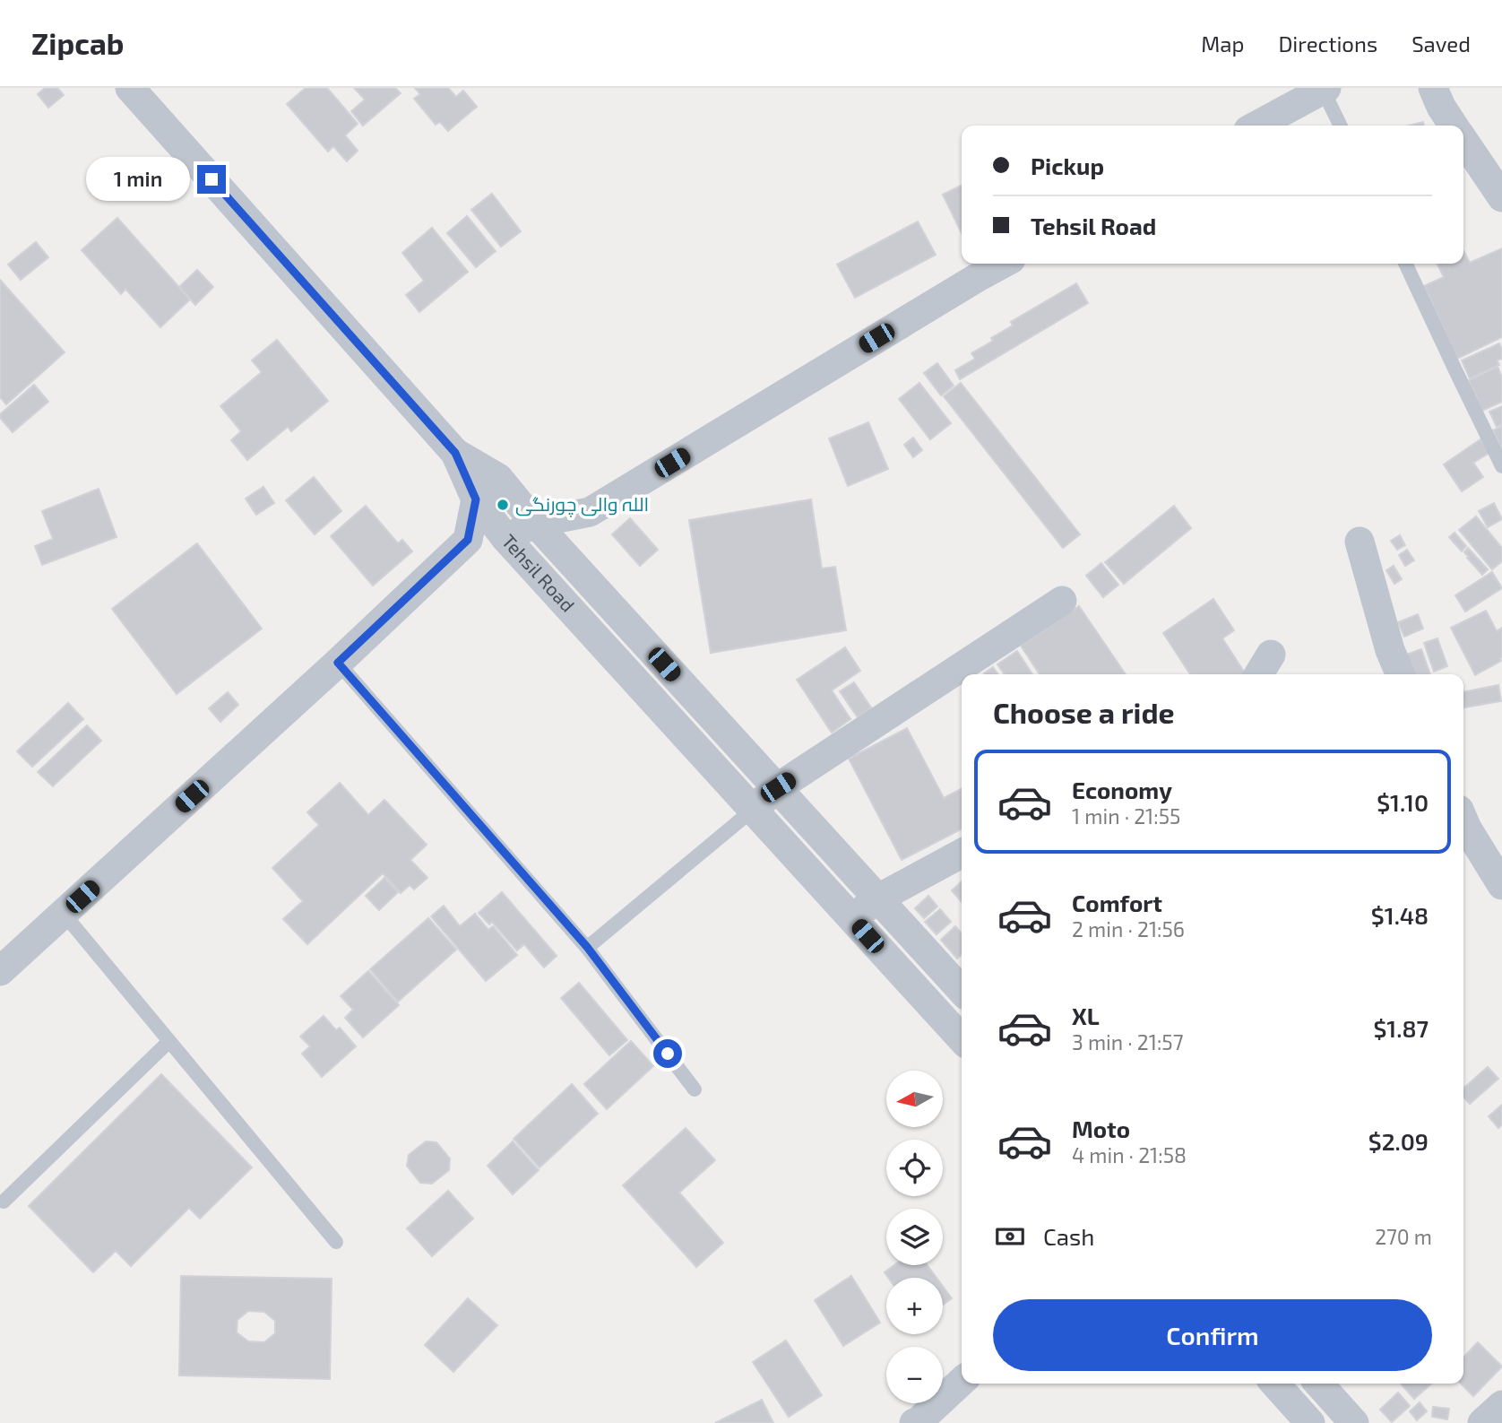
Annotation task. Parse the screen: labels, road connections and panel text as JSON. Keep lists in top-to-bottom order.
{
  "streets": {
    "street": ["Tehsil Road"]
  },
  "places": ["اللہ والی چورنگی"],
  "north": "left",
  "page": {
    "header": "Zipcab",
    "nav": ["Map", "Directions", "Saved"],
    "banner": ["Pickup", "Tehsil Road"],
    "bubble": "1 min",
    "heading": "Choose a ride",
    "list": [
      {
        "name": "Economy",
        "note": "1 min · 21:55",
        "value": "$1.10"
      },
      {
        "name": "Comfort",
        "note": "2 min · 21:56",
        "value": "$1.48"
      },
      {
        "name": "XL",
        "note": "3 min · 21:57",
        "value": "$1.87"
      },
      {
        "name": "Moto",
        "note": "4 min · 21:58",
        "value": "$2.09"
      }
    ],
    "map_buttons": ["+", "−"],
    "pay": ["Cash", "270 m"],
    "buttons": "Confirm"
  }
}
